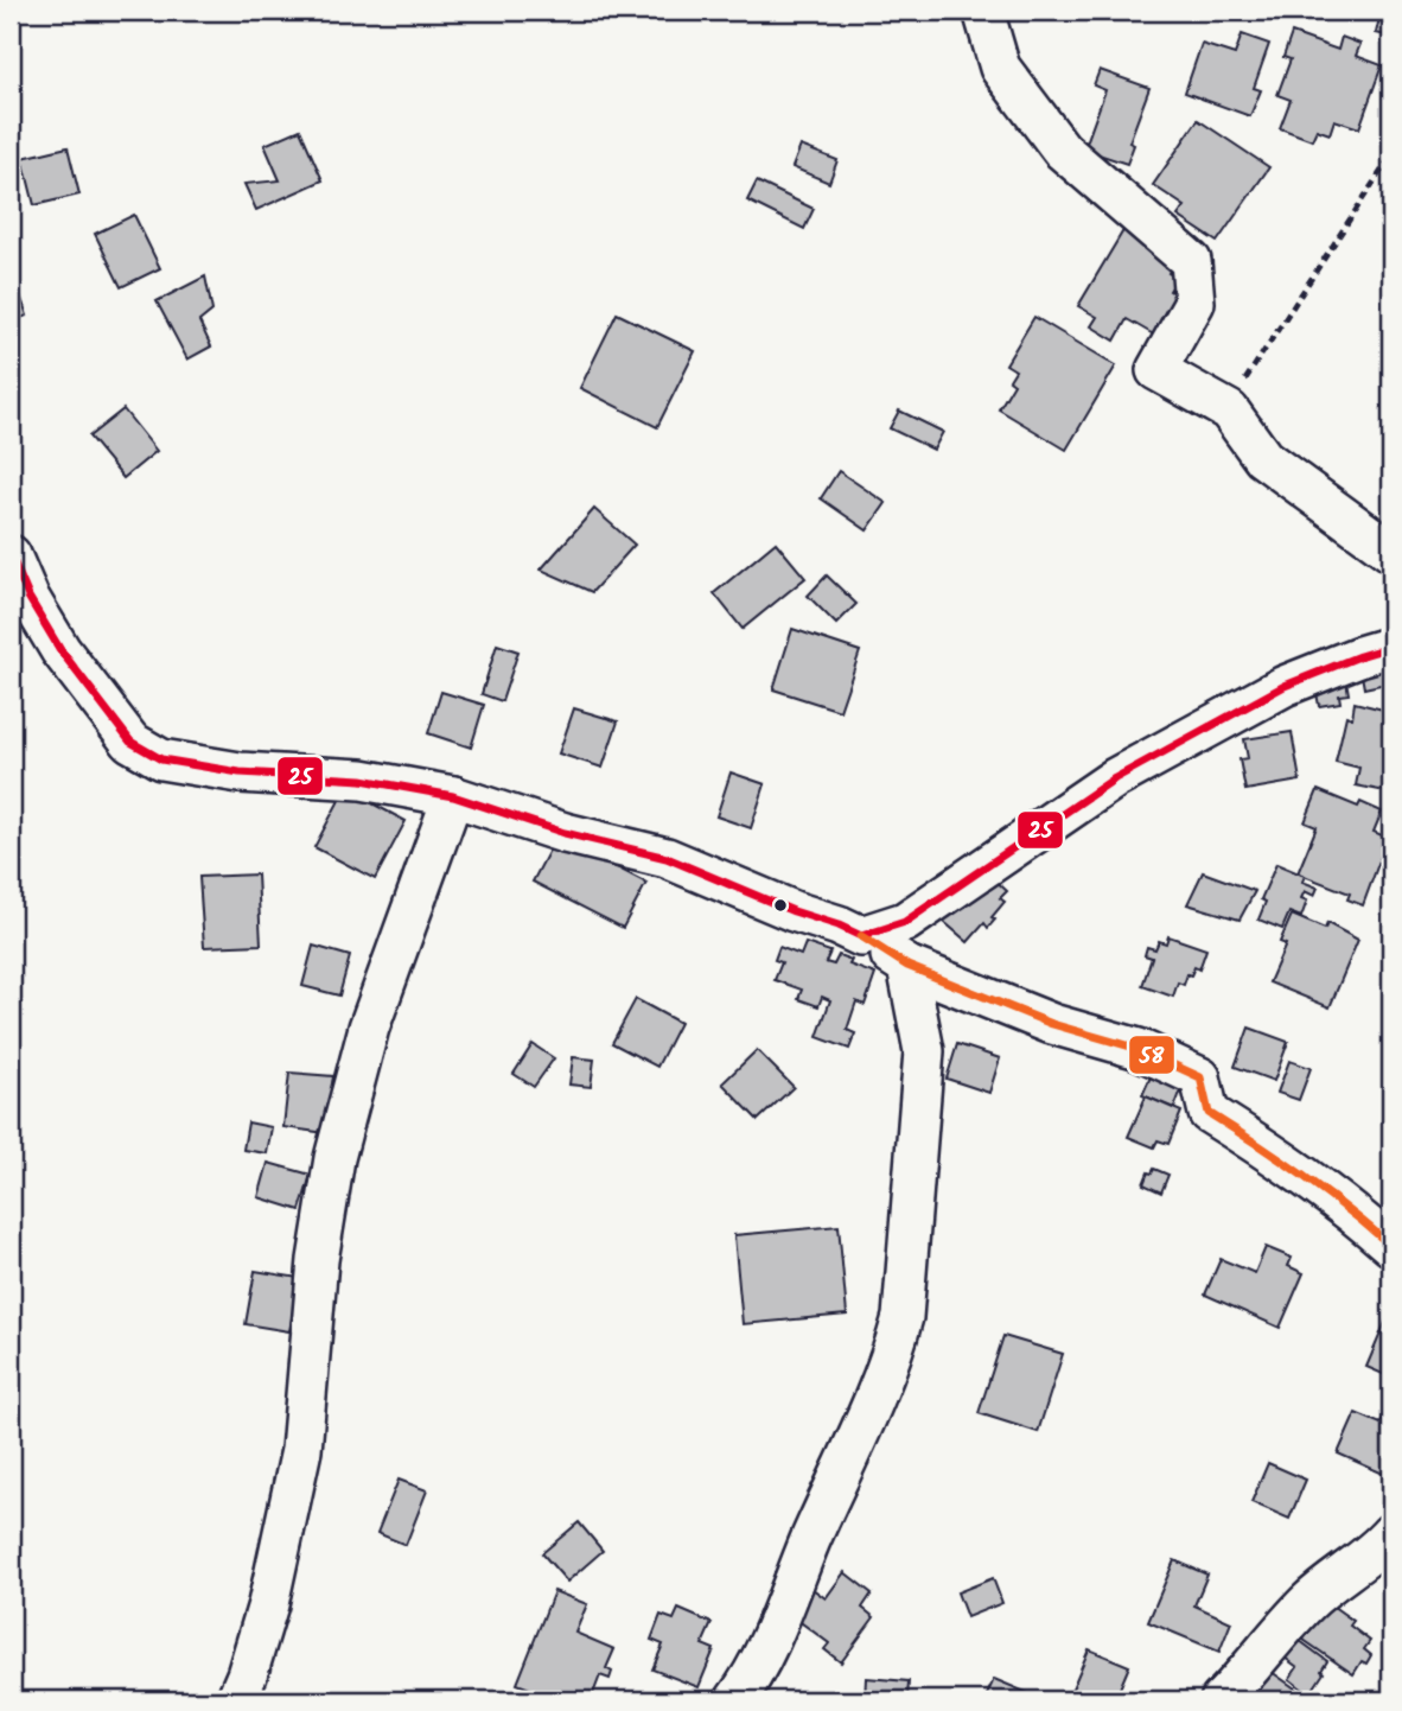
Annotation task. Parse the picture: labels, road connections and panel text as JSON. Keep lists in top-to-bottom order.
{
  "lines": ["transit line 25", "transit line 58"]
}
